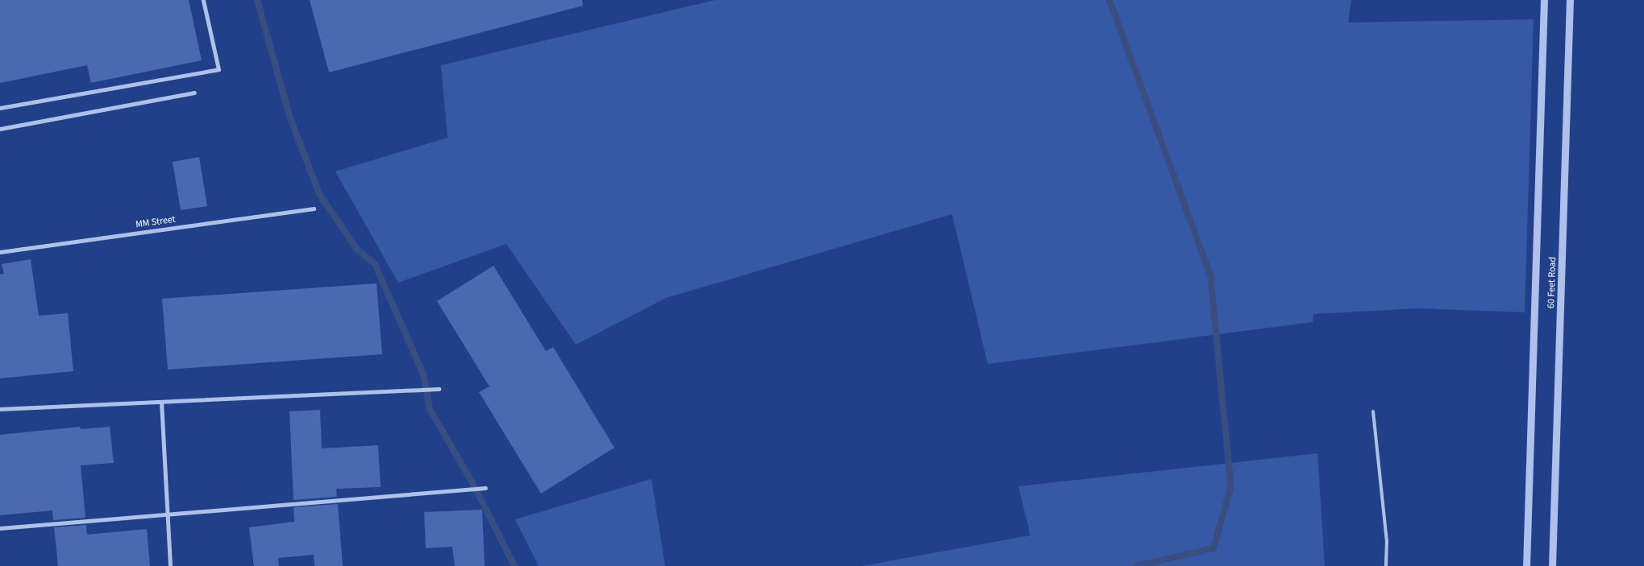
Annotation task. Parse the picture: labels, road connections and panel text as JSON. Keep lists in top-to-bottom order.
{
  "streets": {
    "street": ["MM Street", "60 Feet Road"]
  }
}
